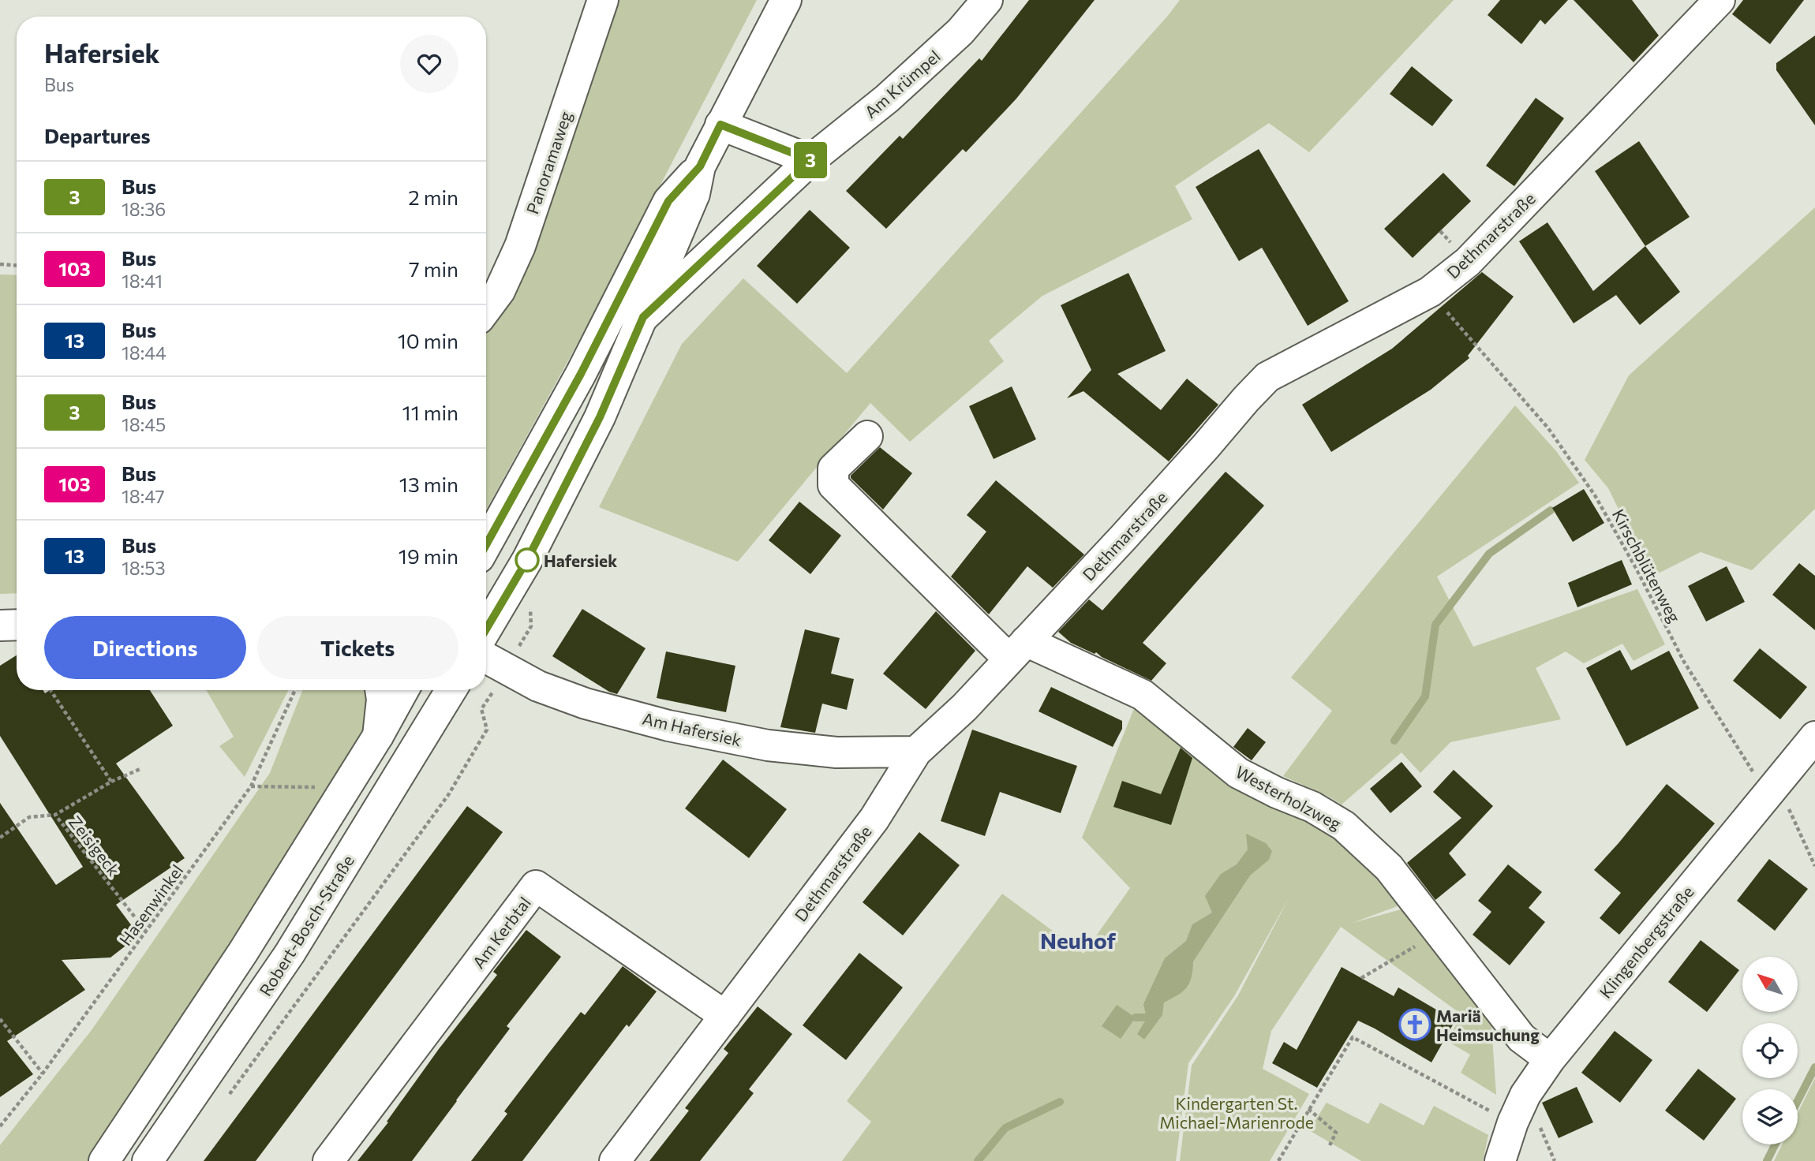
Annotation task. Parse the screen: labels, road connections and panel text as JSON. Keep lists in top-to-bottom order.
{
  "streets": {
    "street": [
      "Am Krümpel",
      "Panoramaweg",
      "Dethmarstraße",
      "Am Hafersiek",
      "Westerholzweg",
      "Robert-Bosch-Straße",
      "Am Kerbtal",
      "Klingenbergstraße"
    ],
    "path": ["Kirschblütenweg", "Zeisigeck", "Hasenwinkel"]
  },
  "crossings": [
    ["Dethmarstraße", "Kirschblütenweg"],
    ["Dethmarstraße", "Am Hafersiek"],
    ["Dethmarstraße", "Westerholzweg"],
    ["Dethmarstraße", "Am Kerbtal"],
    ["Kirschblütenweg", "Klingenbergstraße"],
    ["Westerholzweg", "Klingenbergstraße"],
    ["Zeisigeck", "Hasenwinkel"]
  ],
  "districts": ["Neuhof"],
  "parks": ["Kindergarten St. Michael-Marienrode"],
  "places": {
    "other": ["Hafersiek"],
    "church": ["Mariä Heimsuchung"]
  },
  "lines": ["bus line 3"],
  "north": "top left",
  "page": {
    "on_map": "3",
    "heading": [
      ["Hafersiek", "Bus"],
      "Departures"
    ],
    "list": [
      {
        "mark": "3",
        "name": "Bus",
        "note": "18:36",
        "value": "2 min"
      },
      {
        "mark": "103",
        "name": "Bus",
        "note": "18:41",
        "value": "7 min"
      },
      {
        "mark": "13",
        "name": "Bus",
        "note": "18:44",
        "value": "10 min"
      },
      {
        "mark": "3",
        "name": "Bus",
        "note": "18:45",
        "value": "11 min"
      },
      {
        "mark": "103",
        "name": "Bus",
        "note": "18:47",
        "value": "13 min"
      },
      {
        "mark": "13",
        "name": "Bus",
        "note": "18:53",
        "value": "19 min"
      }
    ],
    "buttons": ["Directions", "Tickets"]
  }
}
